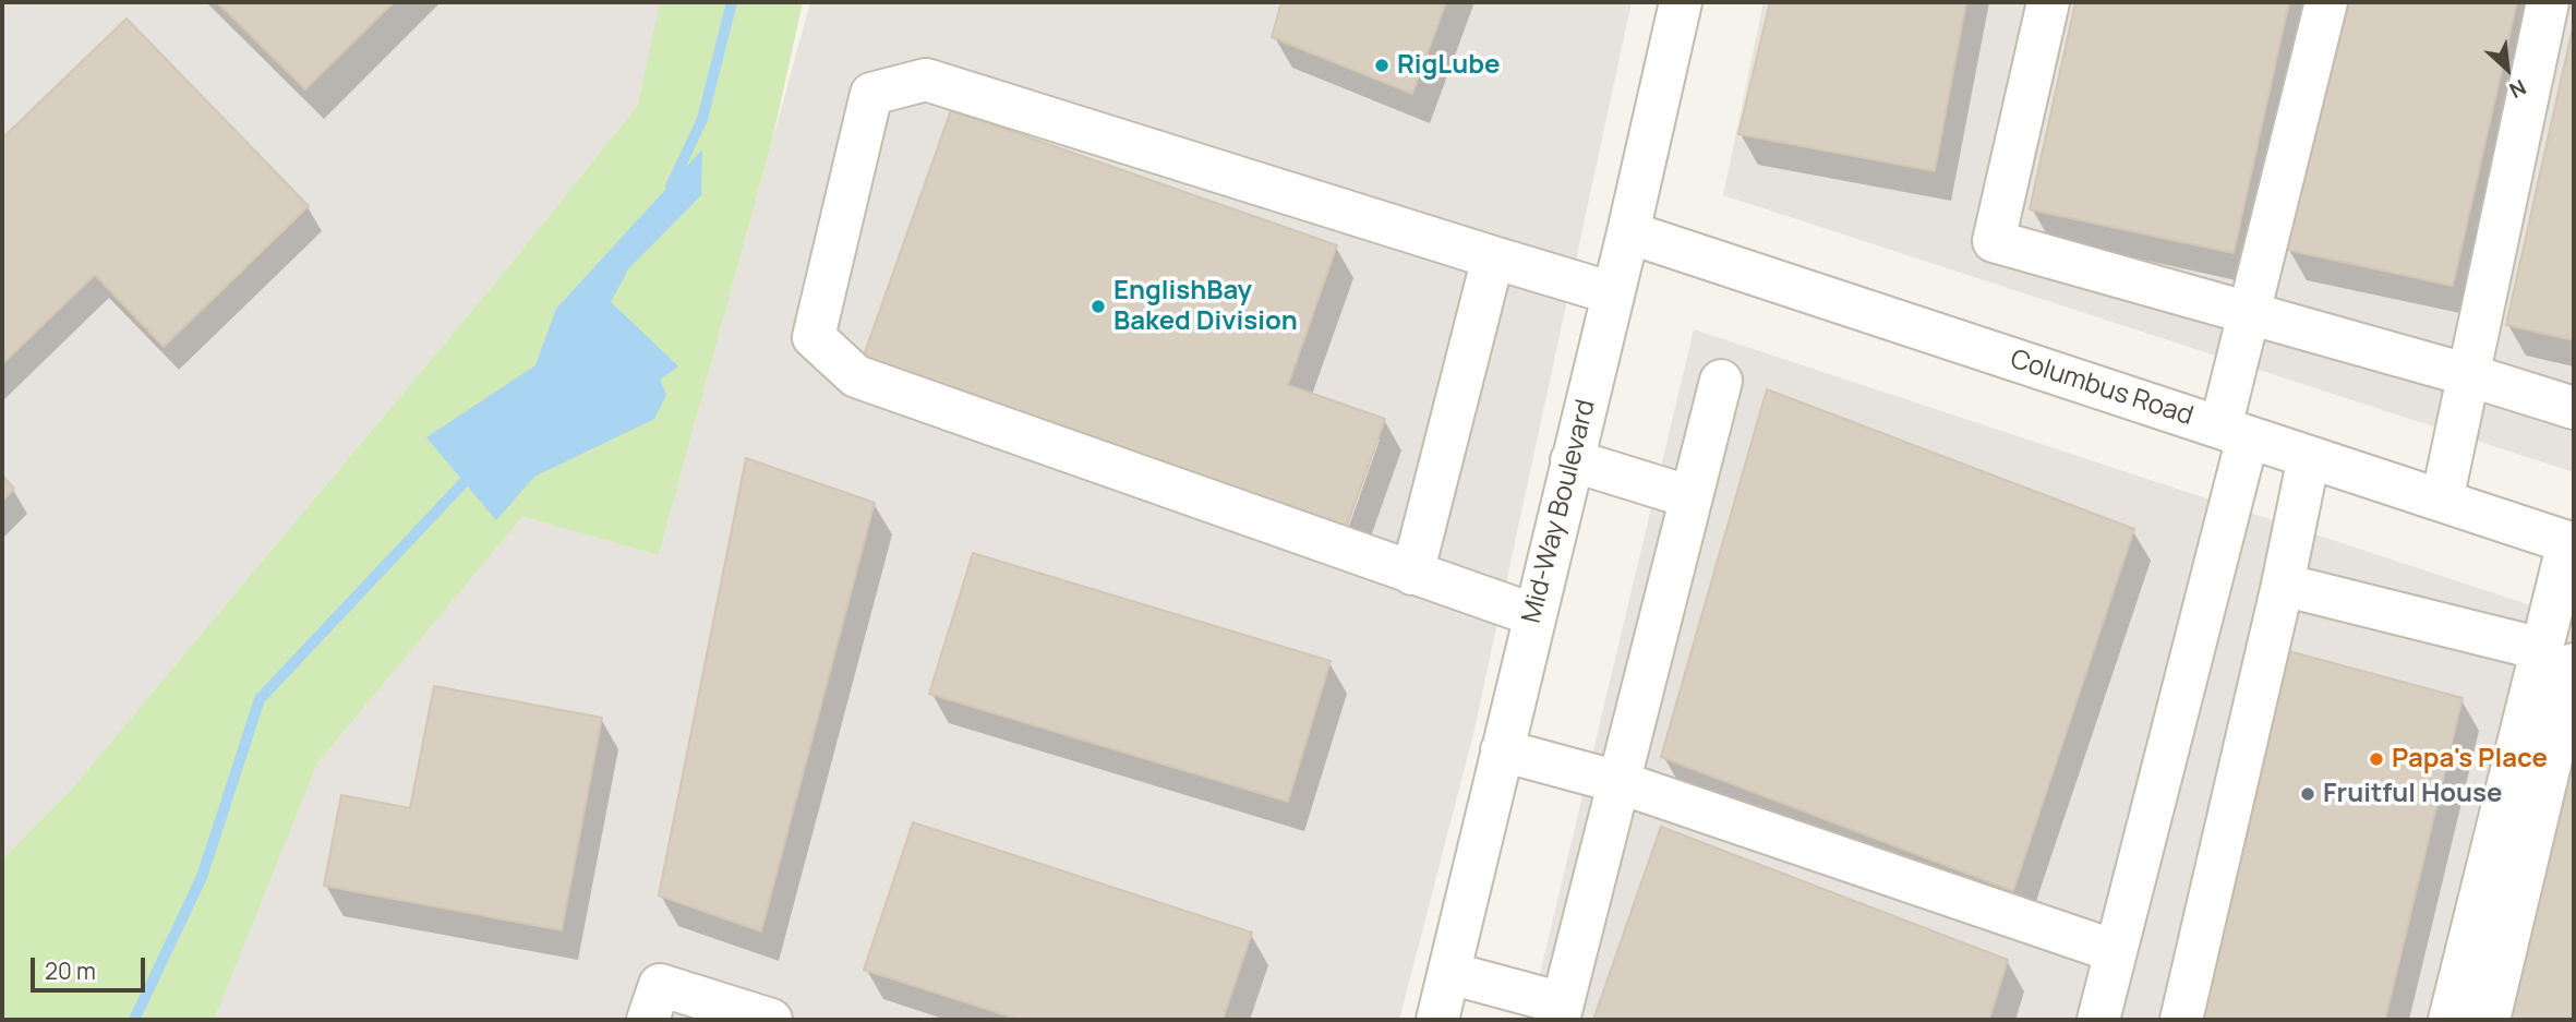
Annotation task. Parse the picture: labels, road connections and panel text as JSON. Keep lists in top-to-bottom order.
{
  "streets": {
    "street": ["Columbus Road", "Mid-Way Boulevard"]
  },
  "crossings": [
    ["Columbus Road", "Mid-Way Boulevard"]
  ],
  "places": [
    "RigLube",
    "EnglishBay Baked Division",
    "Papa's Place",
    "Fruitful House"
  ],
  "scale_bar": "20 m",
  "north": "bottom right"
}
